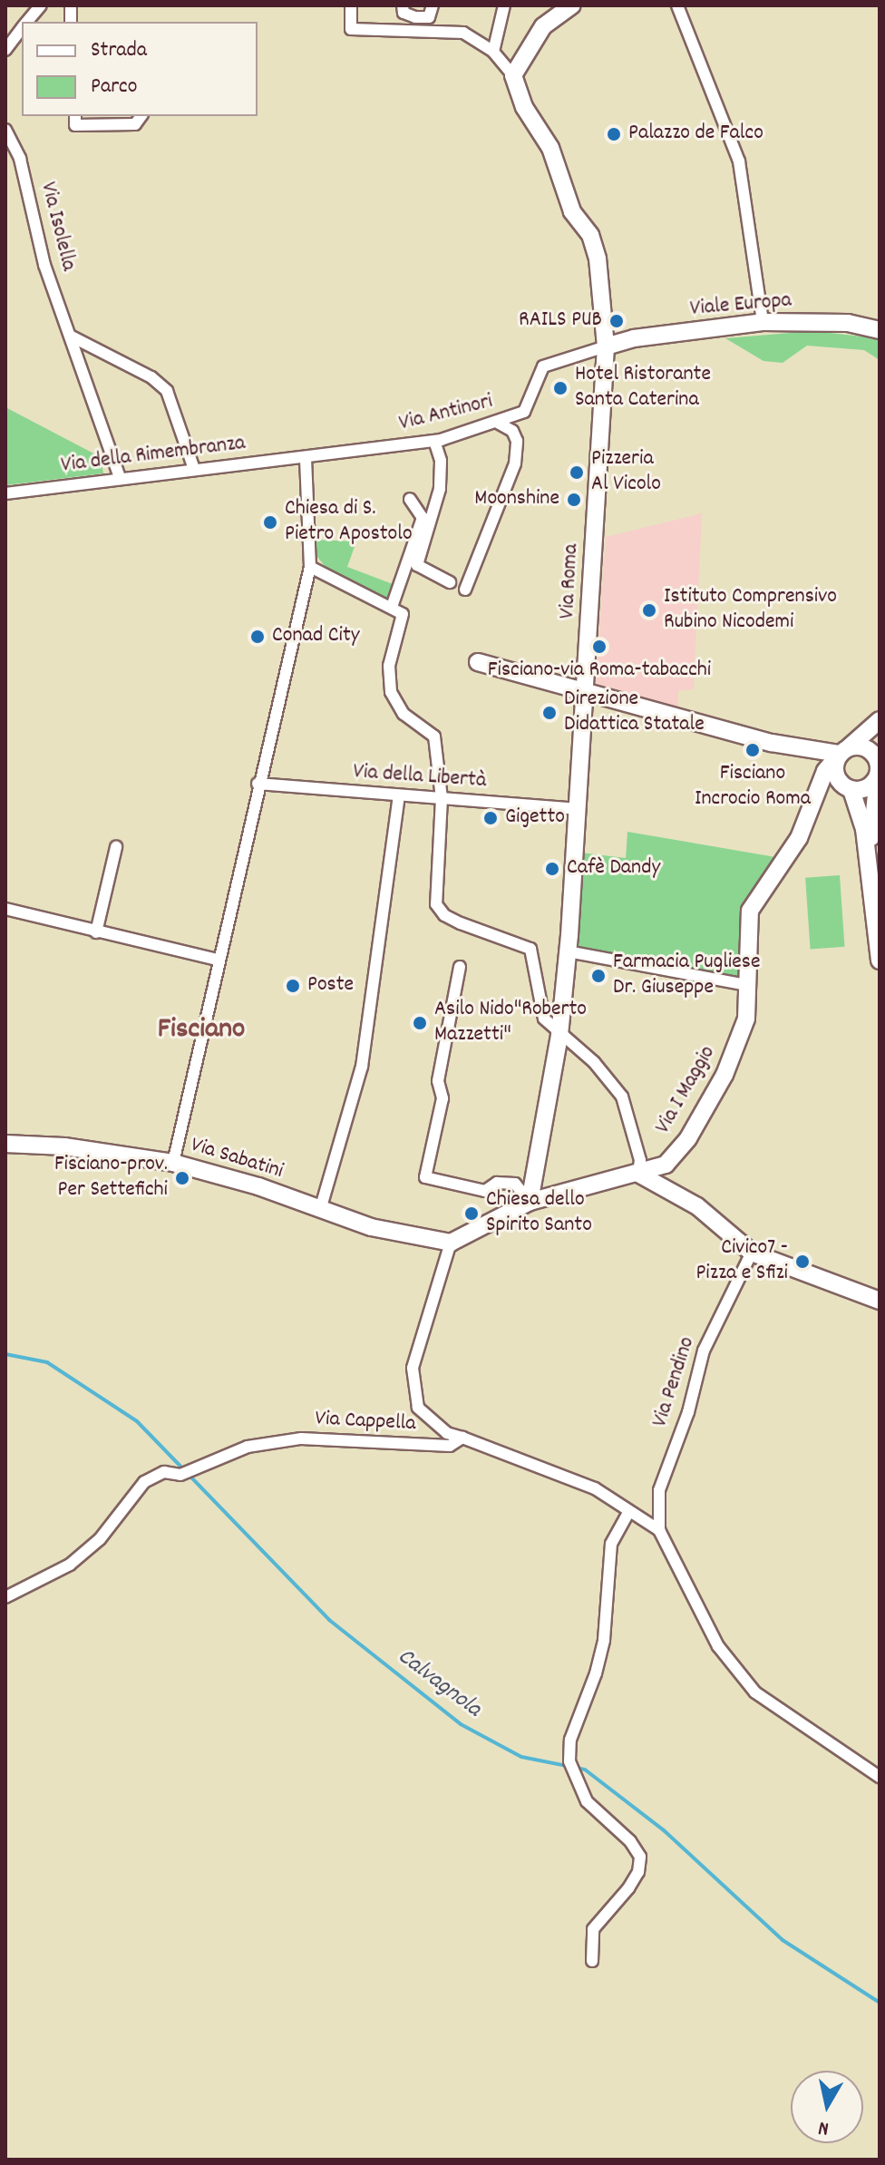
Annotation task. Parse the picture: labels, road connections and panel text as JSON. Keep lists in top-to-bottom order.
{
  "streets": {
    "street": [
      "Via Isolella",
      "Viale Europa",
      "Via Antinori",
      "Via della Rimembranza",
      "Via Roma",
      "Via della Libertà",
      "Via I Maggio",
      "Via Sabatini",
      "Via Pendino",
      "Via Cappella"
    ]
  },
  "crossings": [
    ["Via Isolella", "Via della Rimembranza"],
    ["Viale Europa", "Via Antinori"],
    ["Viale Europa", "Via Roma"],
    ["Via Antinori", "Via della Rimembranza"],
    ["Via Antinori", "Via Roma"],
    ["Via Roma", "Via della Libertà"],
    ["Via Sabatini", "Via Cappella"]
  ],
  "districts": ["Fisciano"],
  "water": ["Calvagnola"],
  "places": [
    "Palazzo de Falco",
    "RAILS PUB",
    "Hotel Ristorante Santa Caterina",
    "Pizzeria Al Vicolo",
    "Moonshine",
    "Chiesa di S. Pietro Apostolo",
    "Istituto Comprensivo Rubino Nicodemi",
    "Conad City",
    "Fisciano-via Roma-tabacchi",
    "Direzione Didattica Statale",
    "Fisciano Incrocio Roma",
    "Gigetto",
    "Cafè Dandy",
    "Farmacia Pugliese Dr. Giuseppe",
    "Poste",
    "Asilo Nido\"Roberto Mazzetti\"",
    "Fisciano-prov. Per Settefichi",
    "Chiesa dello Spirito Santo",
    "Civico7 - Pizza e Sfizi"
  ],
  "legend": ["Strada", "Parco"],
  "north": "bottom"
}
